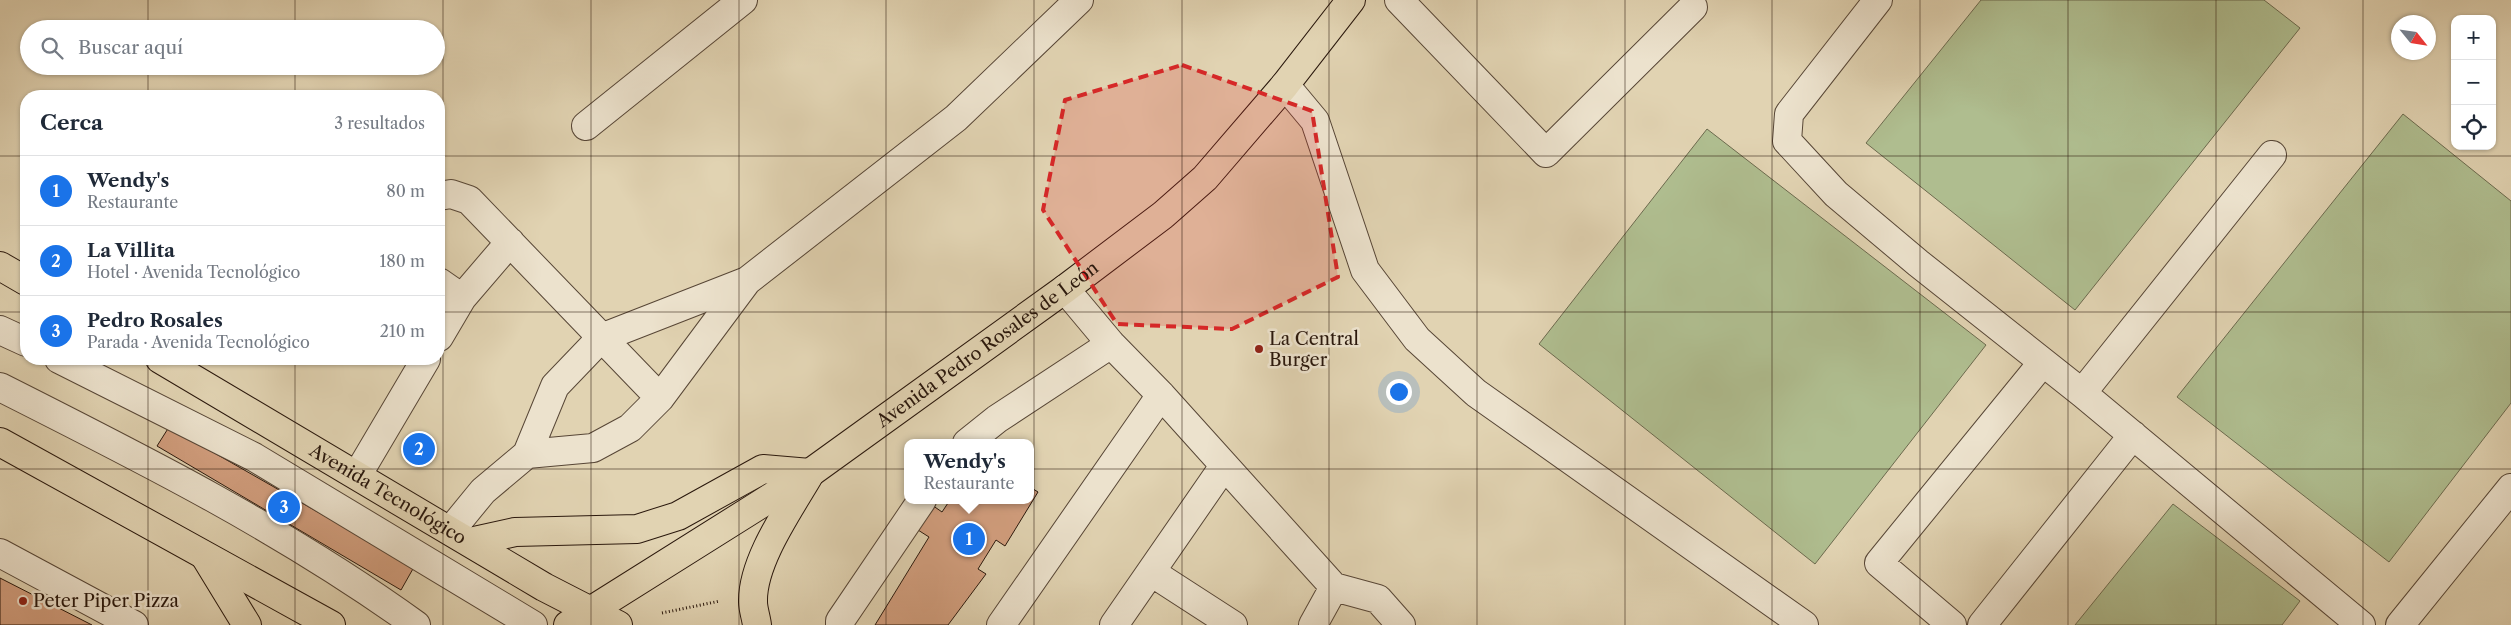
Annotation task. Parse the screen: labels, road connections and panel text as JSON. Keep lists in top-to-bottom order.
{
  "streets": {
    "main road": ["Avenida Pedro Rosales de León", "Avenida Tecnológico"]
  },
  "crossings": [
    ["Avenida Pedro Rosales de León", "Avenida Tecnológico"]
  ],
  "places": ["La Central Burger", "Peter Piper Pizza"],
  "north": "bottom right",
  "page": {
    "map_buttons": ["+", "−"],
    "search": "Buscar aquí",
    "heading": ["Cerca", "3 resultados"],
    "list": [
      {
        "mark": "1",
        "name": "Wendy's",
        "note": "Restaurante",
        "value": "80 m"
      },
      {
        "mark": "2",
        "name": "La Villita",
        "note": "Hotel · Avenida Tecnológico",
        "value": "180 m"
      },
      {
        "mark": "3",
        "name": "Pedro Rosales",
        "note": "Parada · Avenida Tecnológico",
        "value": "210 m"
      }
    ],
    "pins": ["2", "3", "1"],
    "popup": ["Wendy's", "Restaurante"]
  }
}
